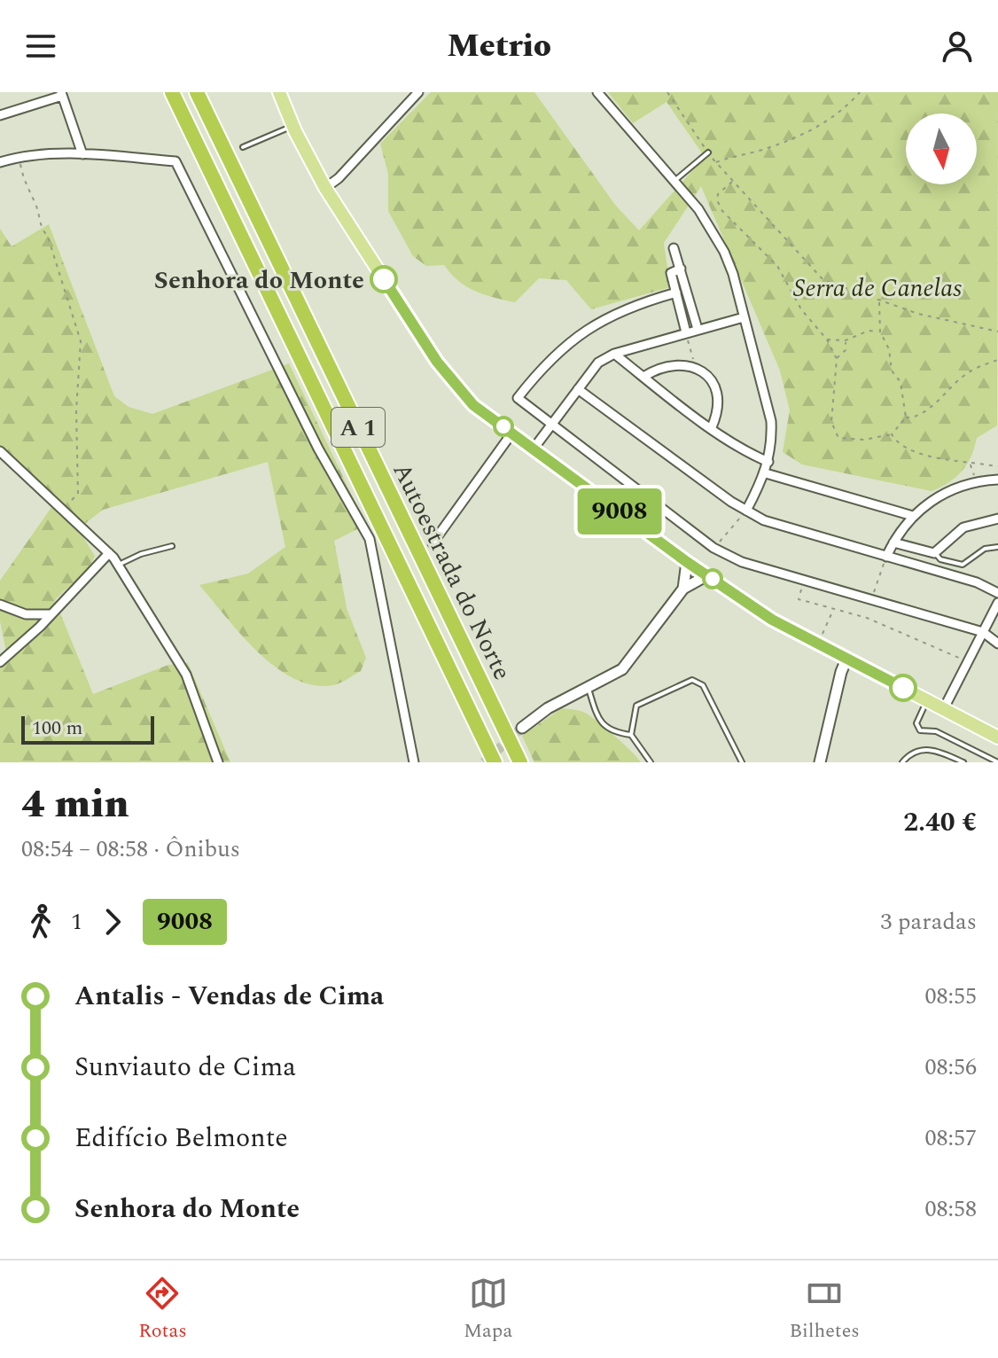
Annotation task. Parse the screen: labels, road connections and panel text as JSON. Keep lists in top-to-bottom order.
{
  "streets": {
    "highway": ["A 1", "Autoestrada do Norte"]
  },
  "parks": ["Serra de Canelas"],
  "places": ["Senhora do Monte"],
  "lines": ["bus line 9008"],
  "scale_bar": "100 m",
  "north": "bottom",
  "page": {
    "header": "Metrio",
    "on_map": "9008",
    "scale": "100 m",
    "heading": ["4 min", "08:54 – 08:58 · Ônibus", "2.40 €"],
    "legs": ["1", "9008", "3 paradas"],
    "list": [
      {
        "name": "Antalis - Vendas de Cima",
        "value": "08:55"
      },
      {
        "name": "Sunviauto de Cima",
        "value": "08:56"
      },
      {
        "name": "Edifício Belmonte",
        "value": "08:57"
      },
      {
        "name": "Senhora do Monte",
        "value": "08:58"
      }
    ],
    "tabs": ["Rotas", "Mapa", "Bilhetes"]
  }
}
